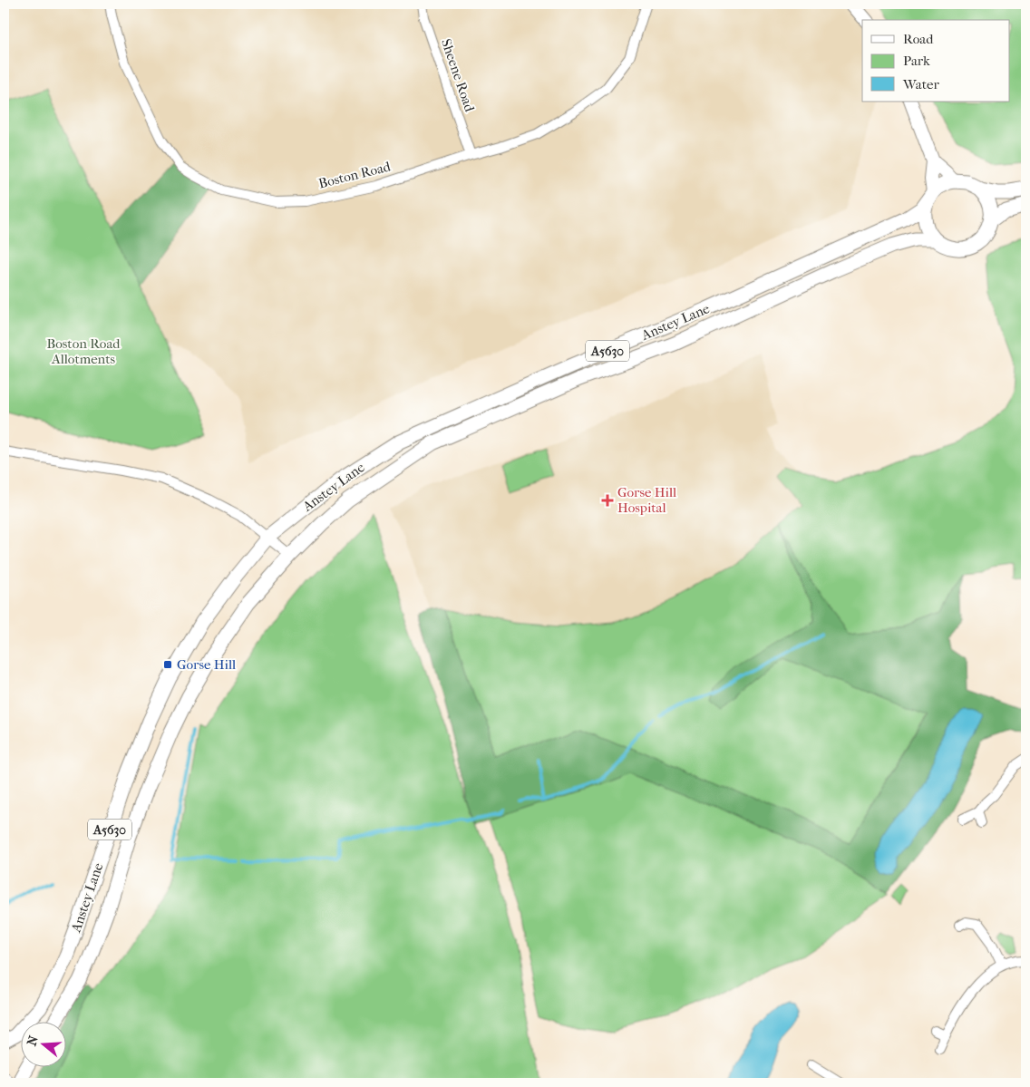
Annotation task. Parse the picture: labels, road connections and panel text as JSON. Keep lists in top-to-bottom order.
{
  "streets": {
    "main road": ["Anstey Lane", "A5630"],
    "street": ["Sheene Road", "Boston Road"]
  },
  "crossings": [
    ["Sheene Road", "Boston Road"]
  ],
  "parks": ["Boston Road Allotments"],
  "places": {
    "health": ["Gorse Hill Hospital"],
    "transit": ["Gorse Hill"]
  },
  "legend": ["Road", "Park", "Water"],
  "north": "left"
}
